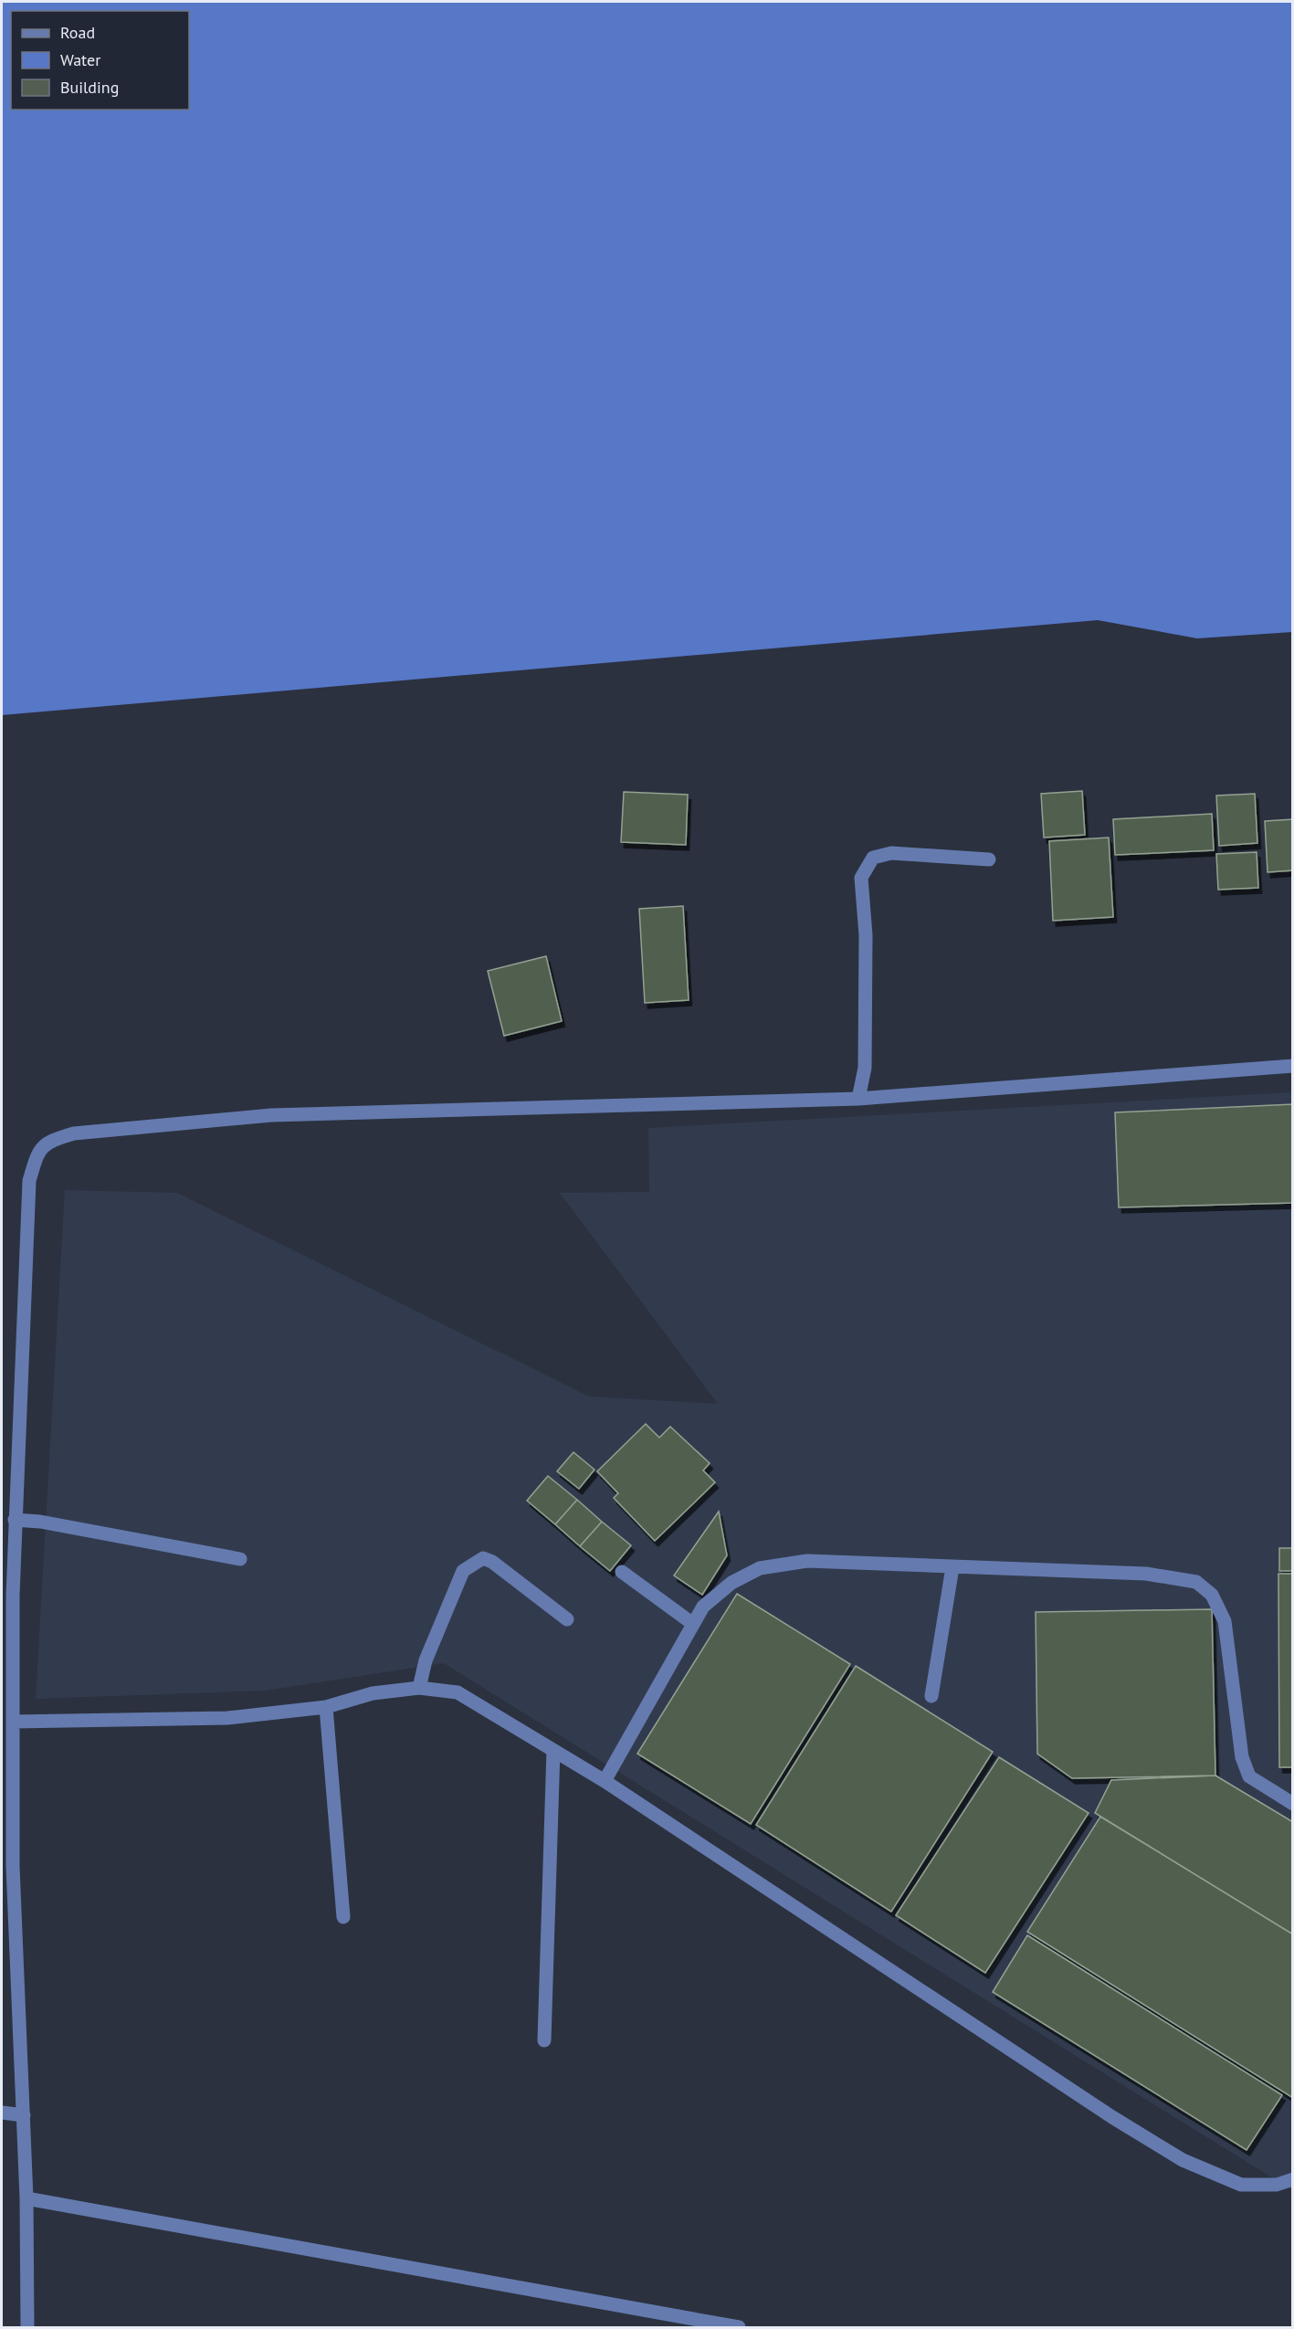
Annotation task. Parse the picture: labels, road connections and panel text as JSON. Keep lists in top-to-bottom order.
{
  "legend": ["Road", "Water", "Building"]
}
